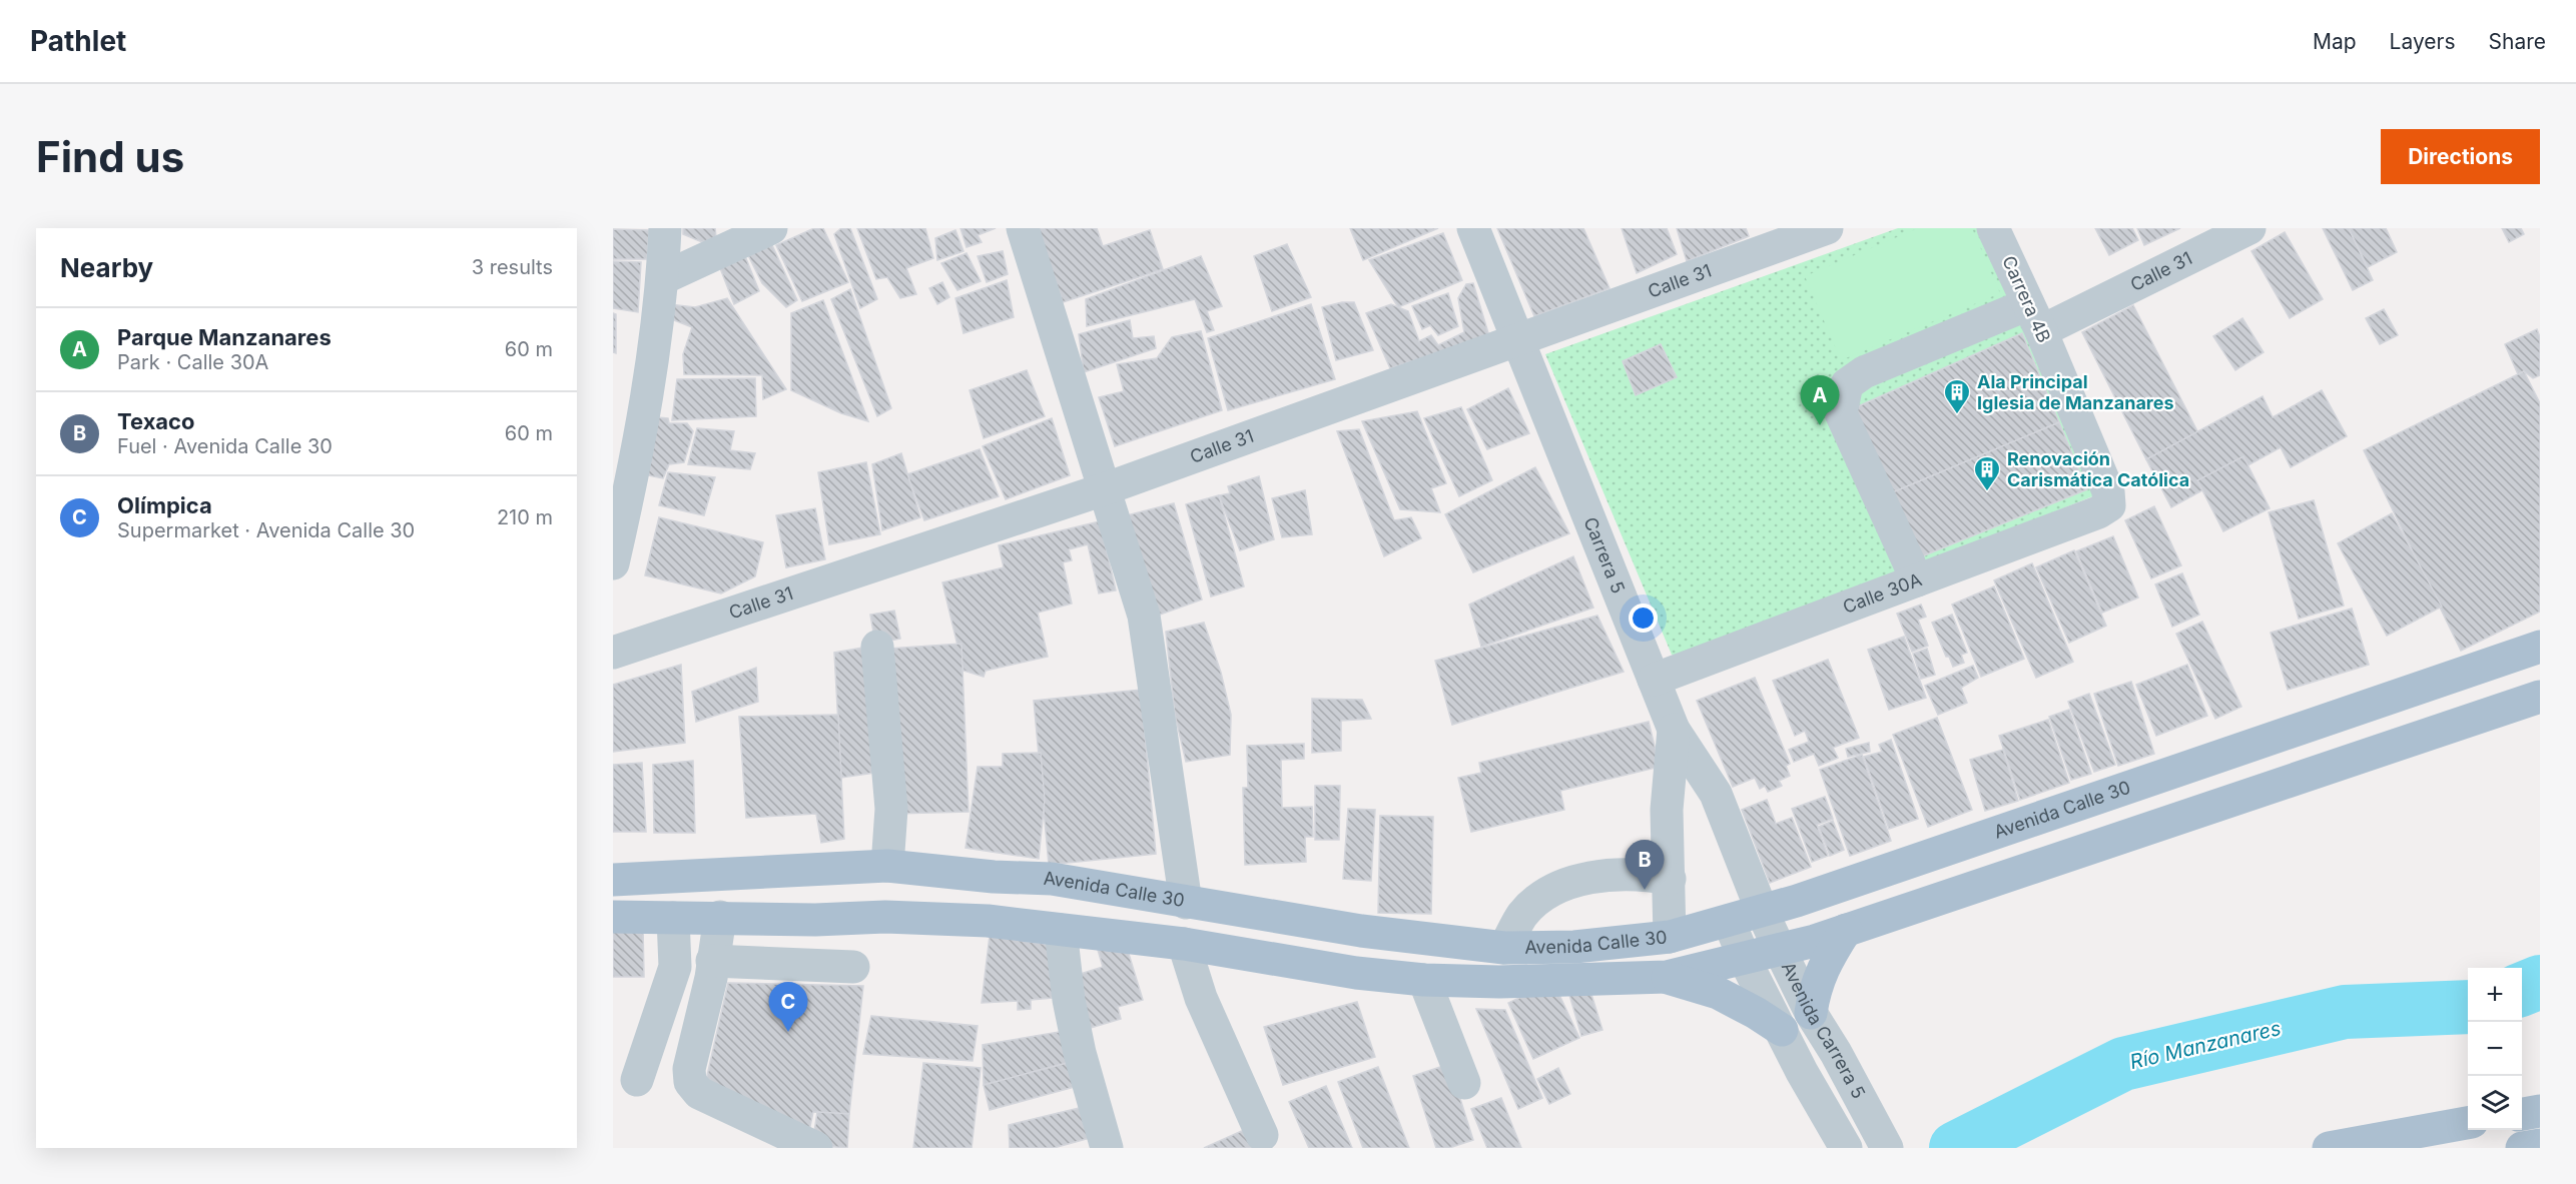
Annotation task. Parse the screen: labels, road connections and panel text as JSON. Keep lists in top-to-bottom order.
{
  "streets": {
    "main road": ["Avenida Calle 30"],
    "street": [
      "Calle 31",
      "Carrera 4B",
      "Carrera 5",
      "Calle 30A",
      "Avenida Carrera 5"
    ]
  },
  "crossings": [
    ["Calle 31", "Carrera 4B"],
    ["Calle 31", "Carrera 5"],
    ["Calle 31", "Calle 30A"],
    ["Carrera 4B", "Calle 30A"],
    ["Carrera 5", "Calle 30A"],
    ["Carrera 5", "Avenida Calle 30"],
    ["Carrera 5", "Avenida Carrera 5"],
    ["Avenida Calle 30", "Avenida Carrera 5"]
  ],
  "water": ["Río Manzanares"],
  "places": {
    "building": ["Ala Principal Iglesia de Manzanares", "Renovación Carismática Católica"]
  },
  "page": {
    "header": "Pathlet",
    "nav": ["Map", "Layers", "Share"],
    "buttons": "Directions",
    "title": "Find us",
    "heading": ["Nearby", "3 results"],
    "list": [
      {
        "mark": "A",
        "name": "Parque Manzanares",
        "note": "Park · Calle 30A",
        "value": "60 m"
      },
      {
        "mark": "B",
        "name": "Texaco",
        "note": "Fuel · Avenida Calle 30",
        "value": "60 m"
      },
      {
        "mark": "C",
        "name": "Olímpica",
        "note": "Supermarket · Avenida Calle 30",
        "value": "210 m"
      }
    ],
    "pins": ["A", "B", "C"],
    "map_buttons": ["+", "−"]
  }
}
